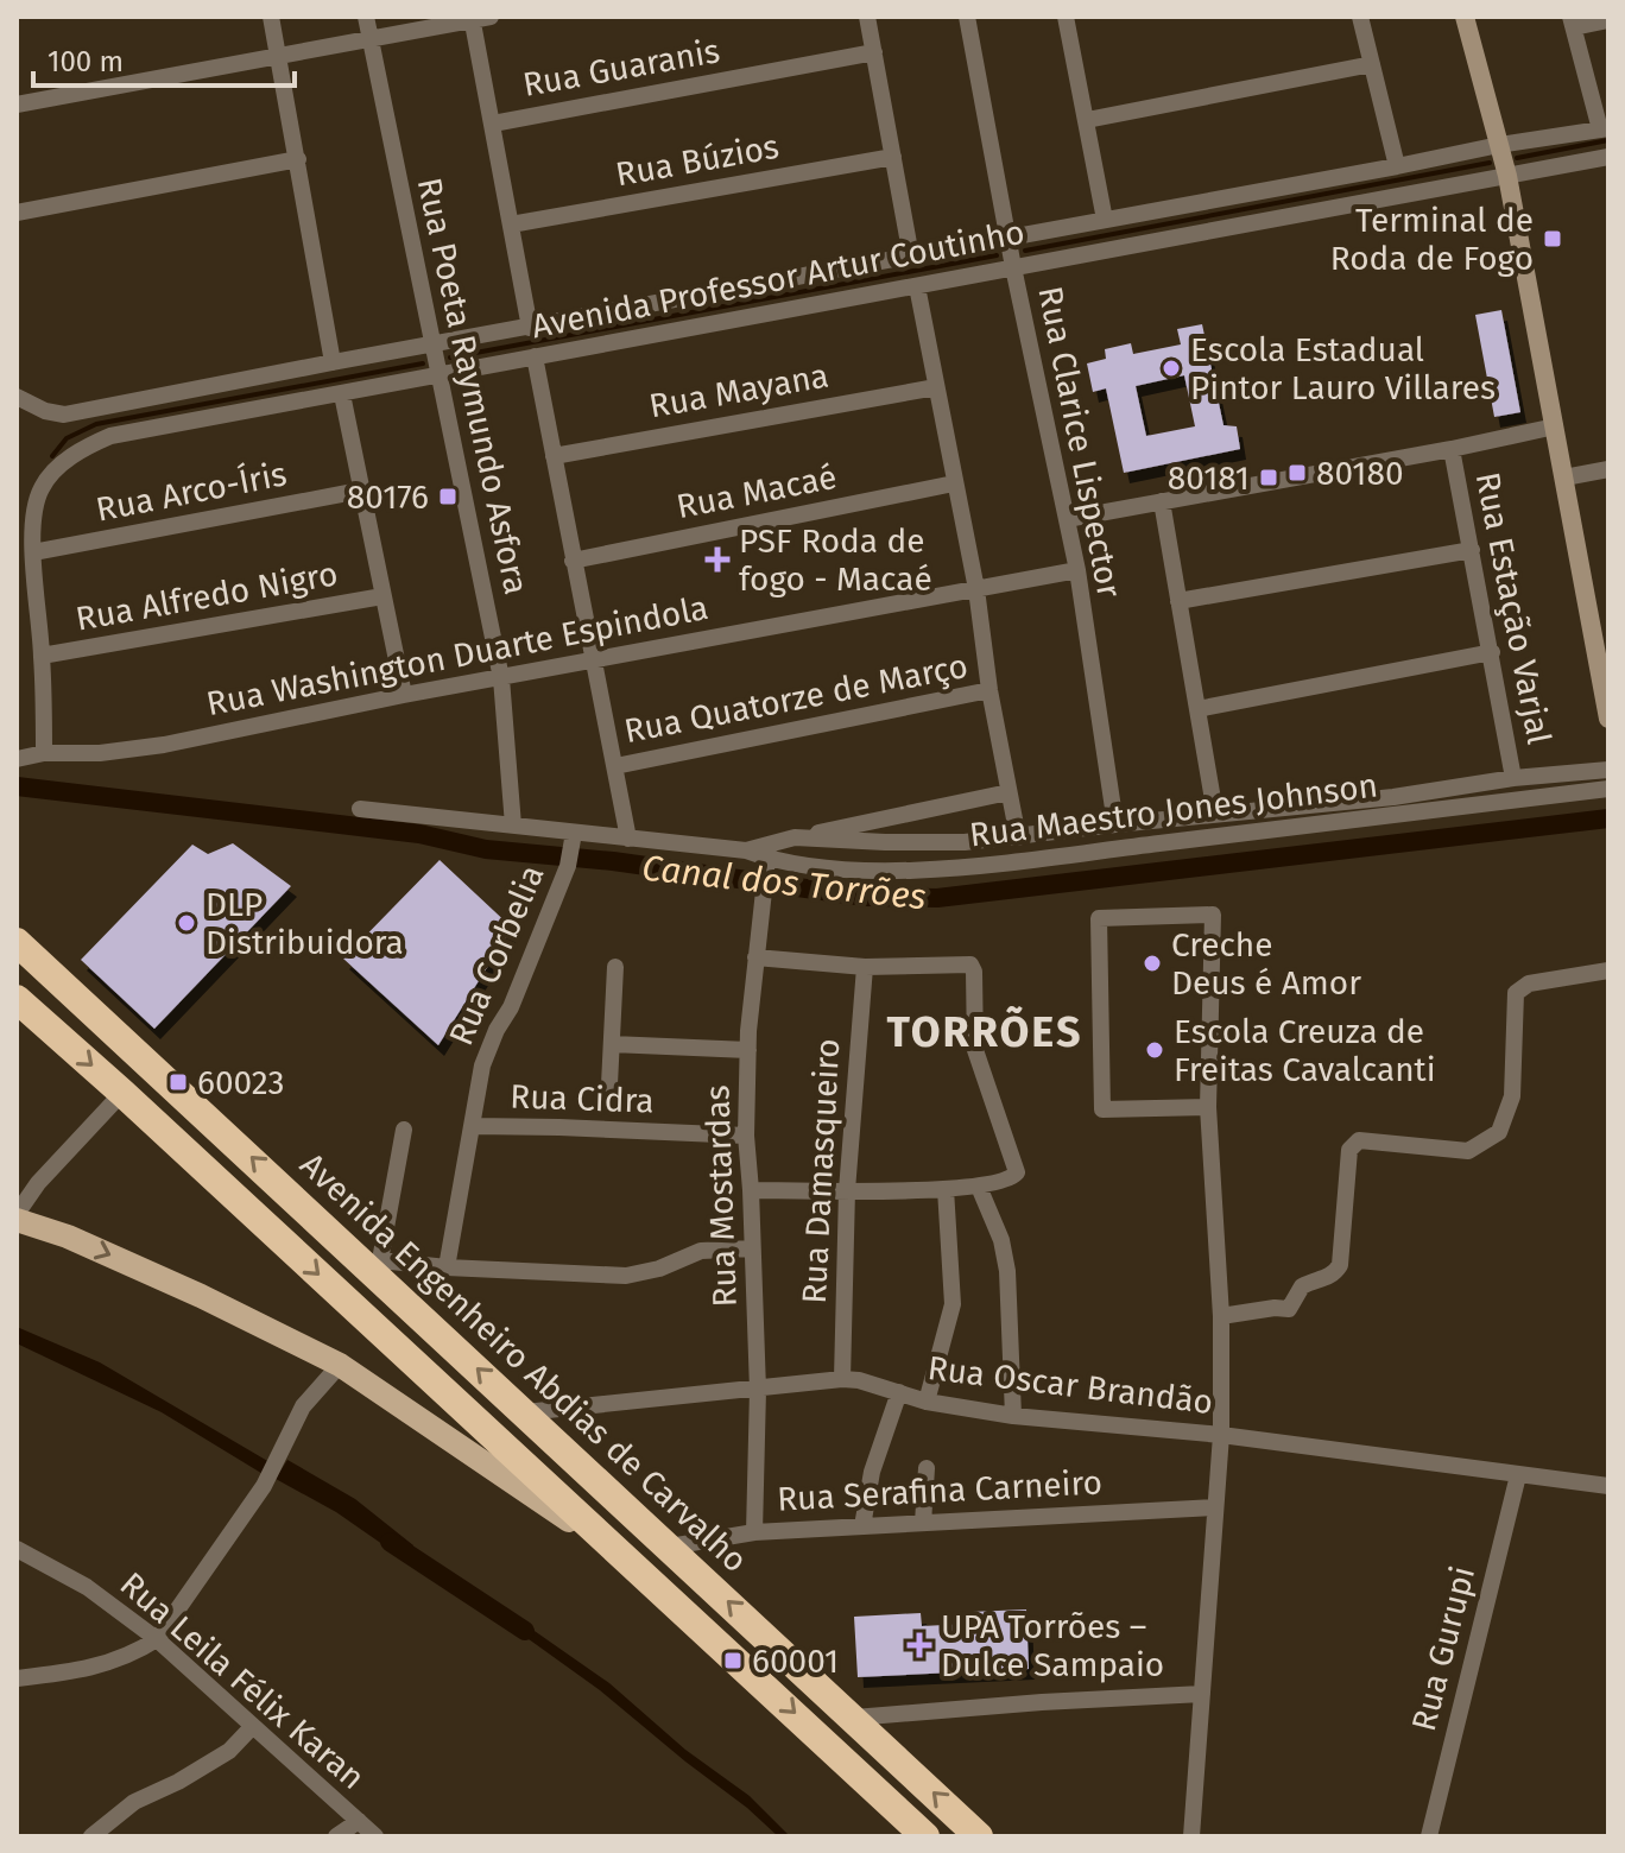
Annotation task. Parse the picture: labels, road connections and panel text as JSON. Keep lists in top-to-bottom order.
{
  "streets": {
    "highway": ["Avenida Engenheiro Abdias de Carvalho"],
    "street": [
      "Rua Guaranis",
      "Rua Búzios",
      "Avenida Professor Artur Coutinho",
      "Rua Poeta Raymundo Asfora",
      "Rua Mayana",
      "Rua Clarice Lispector",
      "Rua Arco-Íris",
      "Rua Macaé",
      "Rua Alfredo Nigro",
      "Rua Estação Varjal",
      "Rua Washington Duarte Espindola",
      "Rua Quatorze de Março",
      "Rua Maestro Jones Johnson",
      "Rua Corbelia",
      "Rua Cidra",
      "Rua Damasqueiro",
      "Rua Mostardas",
      "Rua Oscar Brandão",
      "Rua Serafina Carneiro",
      "Rua Gurupi",
      "Rua Leila Félix Karan"
    ]
  },
  "crossings": [
    ["Avenida Professor Artur Coutinho", "Rua Poeta Raymundo Asfora"],
    ["Avenida Professor Artur Coutinho", "Rua Clarice Lispector"],
    ["Avenida Professor Artur Coutinho", "Rua Arco-Íris"],
    ["Avenida Professor Artur Coutinho", "Rua Alfredo Nigro"],
    ["Avenida Professor Artur Coutinho", "Rua Washington Duarte Espindola"],
    ["Rua Poeta Raymundo Asfora", "Rua Washington Duarte Espindola"],
    ["Rua Poeta Raymundo Asfora", "Rua Maestro Jones Johnson"],
    ["Rua Clarice Lispector", "Rua Washington Duarte Espindola"],
    ["Rua Clarice Lispector", "Rua Maestro Jones Johnson"],
    ["Rua Estação Varjal", "Rua Maestro Jones Johnson"],
    ["Rua Maestro Jones Johnson", "Rua Corbelia"],
    ["Rua Maestro Jones Johnson", "Rua Mostardas"],
    ["Rua Corbelia", "Rua Cidra"],
    ["Rua Cidra", "Rua Mostardas"],
    ["Rua Damasqueiro", "Rua Oscar Brandão"],
    ["Rua Mostardas", "Rua Oscar Brandão"],
    ["Rua Mostardas", "Rua Serafina Carneiro"],
    ["Avenida Engenheiro Abdias de Carvalho", "Rua Oscar Brandão"],
    ["Avenida Engenheiro Abdias de Carvalho", "Rua Serafina Carneiro"],
    ["Rua Oscar Brandão", "Rua Gurupi"]
  ],
  "districts": ["TORRÕES"],
  "water": ["Canal dos Torrões"],
  "places": {
    "transit": [
      "Terminal de Roda de Fogo",
      "80180",
      "80181",
      "80176",
      "60023",
      "60001"
    ],
    "other": [
      "Escola Estadual Pintor Lauro Villares",
      "DLP Distribuidora",
      "Creche Deus é Amor",
      "Escola Creuza de Freitas Cavalcanti"
    ],
    "health": ["PSF Roda de fogo - Macaé", "UPA Torrões – Dulce Sampaio"]
  },
  "scale_bar": "100 m"
}
